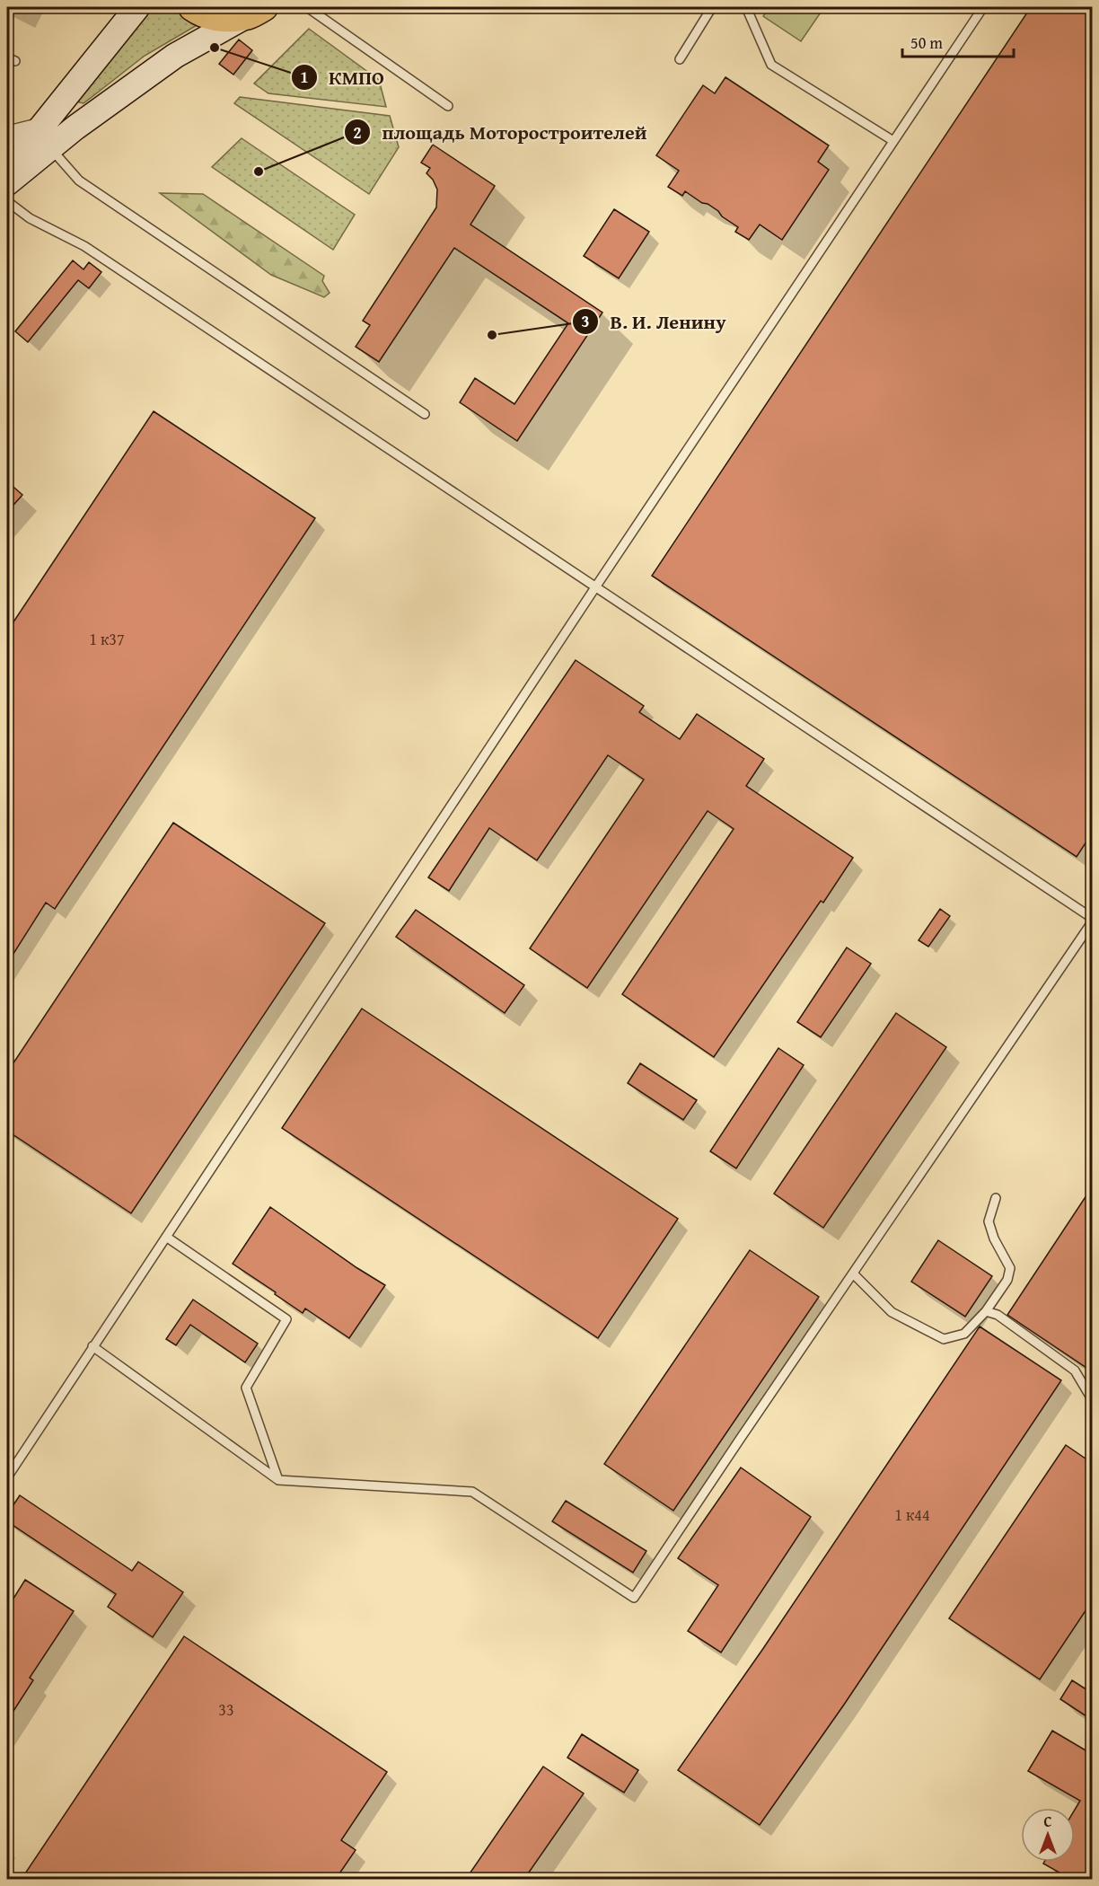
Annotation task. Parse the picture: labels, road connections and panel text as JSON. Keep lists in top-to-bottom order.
{
  "places": ["КМПО", "площадь Моторостроителей", "В. И. Ленину"],
  "house_numbers": ["1 к37", "1 к44", "33"],
  "scale_bar": "50 m",
  "north": "top"
}
